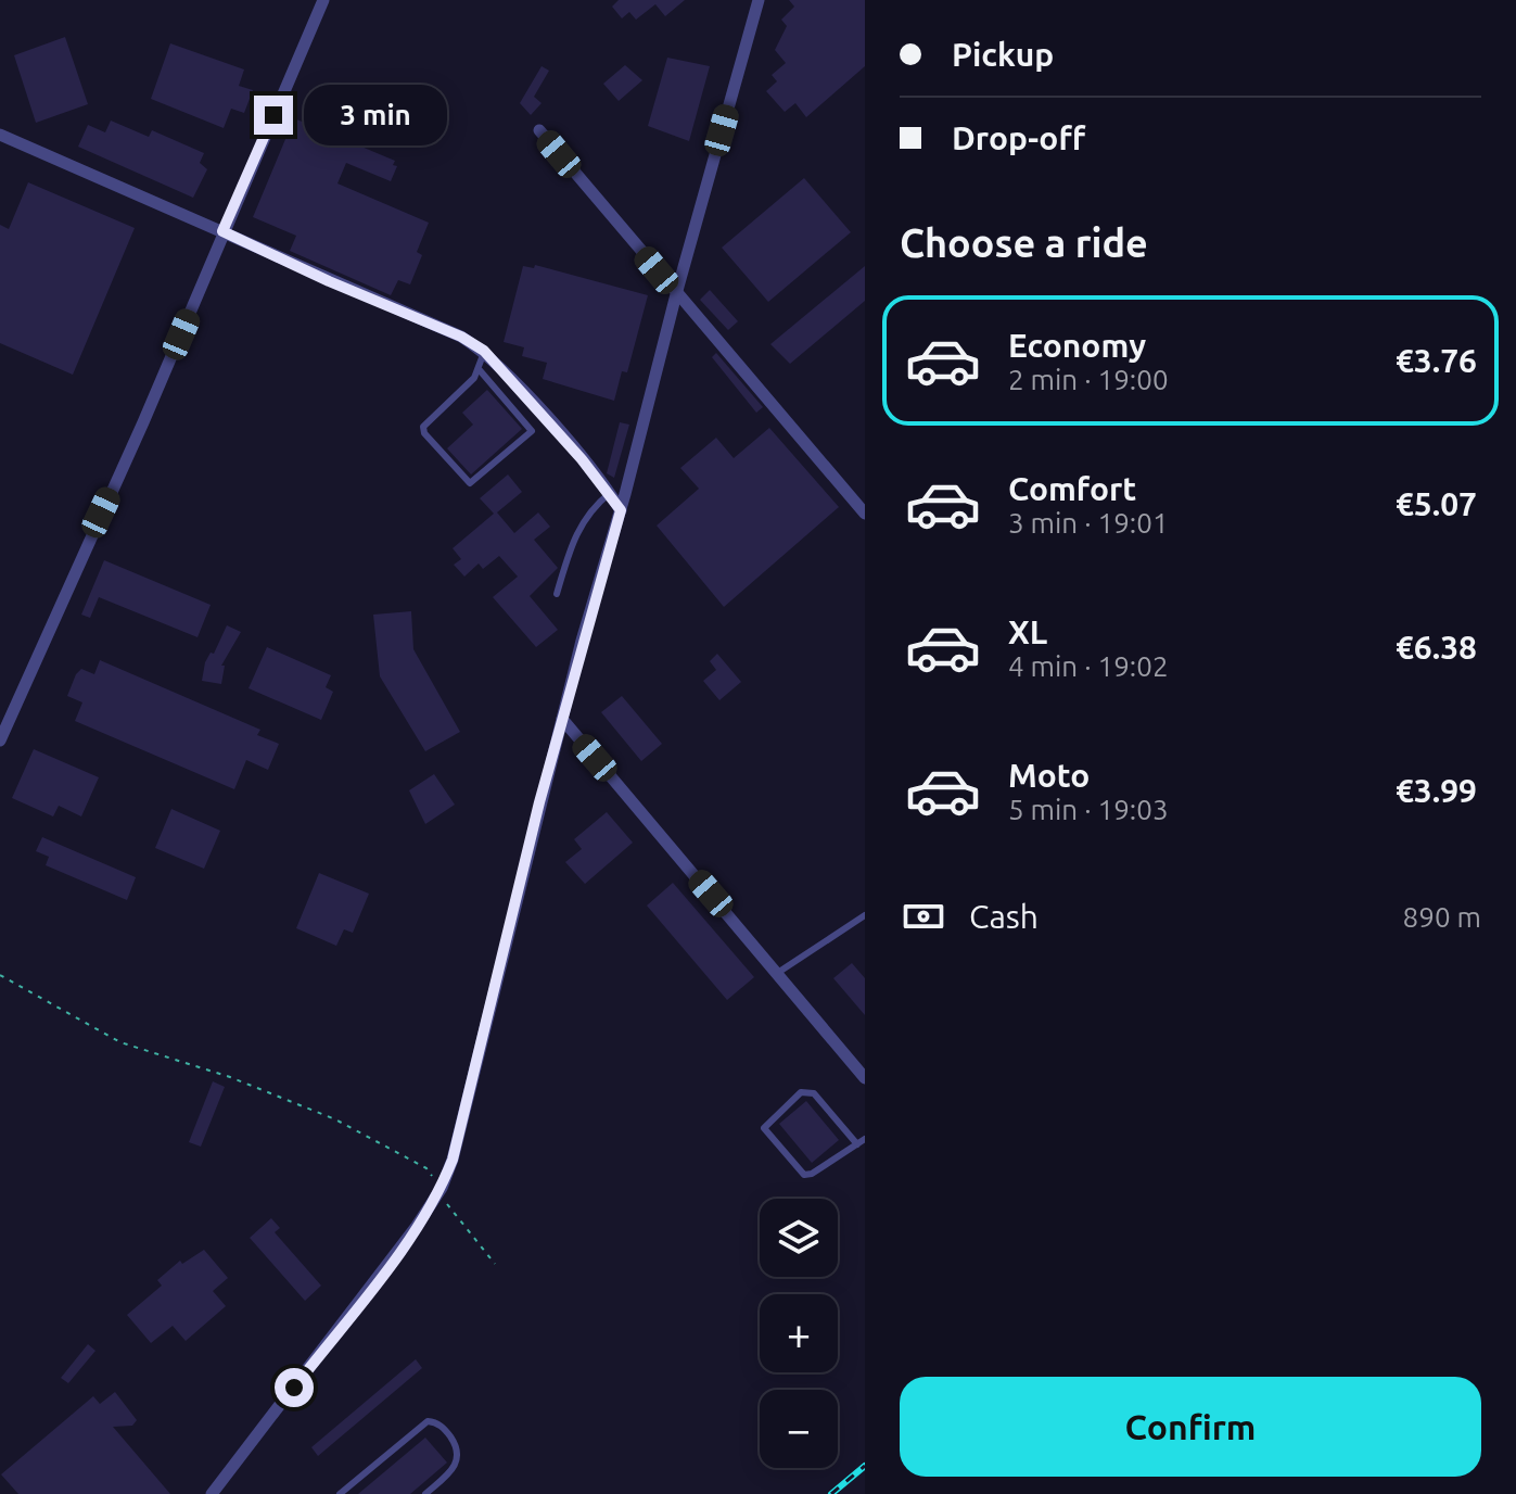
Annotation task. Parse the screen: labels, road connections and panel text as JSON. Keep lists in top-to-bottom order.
{
  "page": {
    "banner": ["Pickup", "Drop-off"],
    "bubble": "3 min",
    "heading": "Choose a ride",
    "list": [
      {
        "name": "Economy",
        "note": "2 min · 19:00",
        "value": "€3.76"
      },
      {
        "name": "Comfort",
        "note": "3 min · 19:01",
        "value": "€5.07"
      },
      {
        "name": "XL",
        "note": "4 min · 19:02",
        "value": "€6.38"
      },
      {
        "name": "Moto",
        "note": "5 min · 19:03",
        "value": "€3.99"
      }
    ],
    "pay": ["Cash", "890 m"],
    "map_buttons": ["+", "−"],
    "buttons": "Confirm"
  }
}
